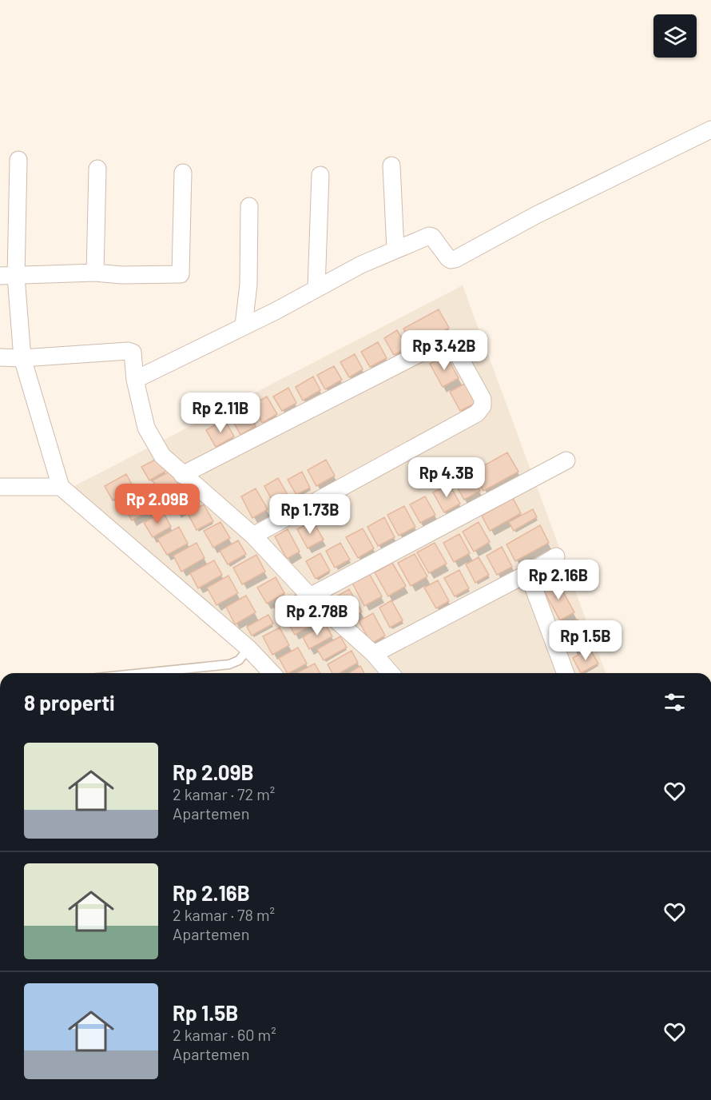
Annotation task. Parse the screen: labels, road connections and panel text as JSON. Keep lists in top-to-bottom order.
{
  "page": {
    "price": [
      "Rp 3.42B",
      "Rp 2.11B",
      "Rp 4.3B",
      "Rp 2.09B",
      "Rp 1.73B",
      "Rp 2.16B",
      "Rp 2.78B",
      "Rp 1.5B"
    ],
    "heading": "8 properti",
    "list": [
      {
        "name": "Rp 2.09B",
        "note": "2 kamar · 72 m² · Apartemen"
      },
      {
        "name": "Rp 2.16B",
        "note": "2 kamar · 78 m² · Apartemen"
      },
      {
        "name": "Rp 1.5B",
        "note": "2 kamar · 60 m² · Apartemen"
      }
    ]
  }
}
